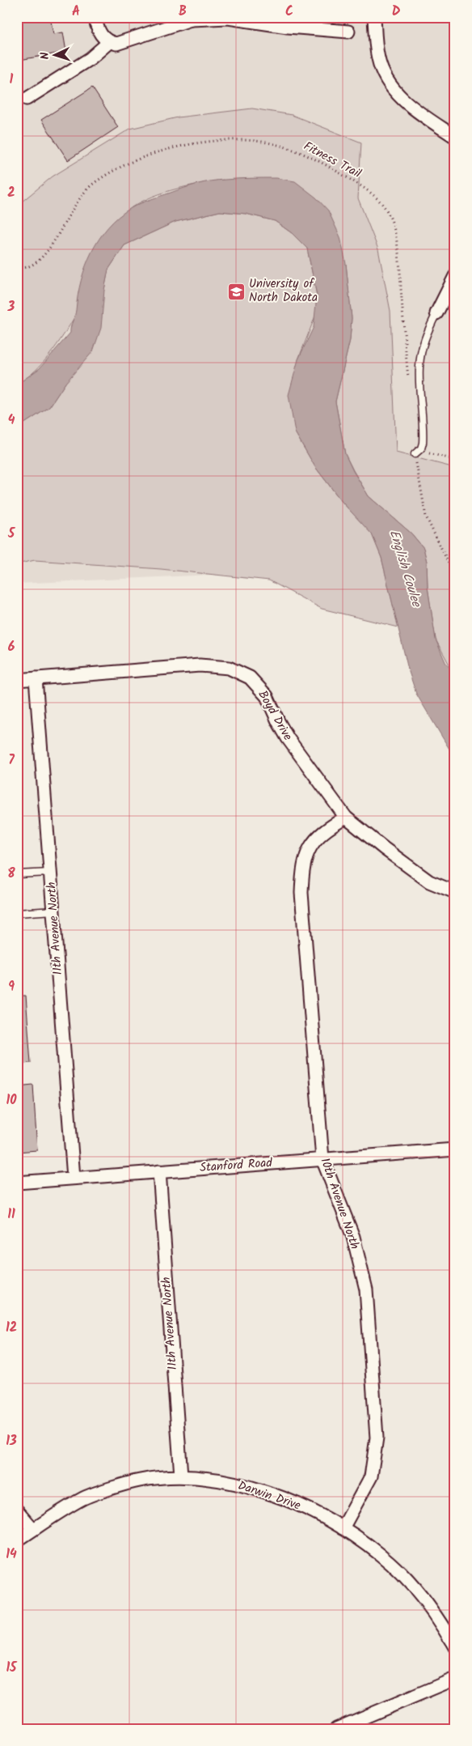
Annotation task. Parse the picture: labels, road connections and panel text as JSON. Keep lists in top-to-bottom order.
{
  "streets": {
    "street": [
      "Boyd Drive",
      "11th Avenue North",
      "Stanford Road",
      "10th Avenue North",
      "Darwin Drive"
    ],
    "path": ["Fitness Trail"]
  },
  "crossings": [
    ["Boyd Drive", "11th Avenue North"],
    ["Boyd Drive", "10th Avenue North"],
    ["11th Avenue North", "Stanford Road"],
    ["11th Avenue North", "Darwin Drive"],
    ["Stanford Road", "10th Avenue North"],
    ["10th Avenue North", "Darwin Drive"]
  ],
  "water": ["English Coulee"],
  "places": {
    "school or university": ["University of North Dakota"]
  },
  "north": "left",
  "grid": {
    "columns": [
      "A",
      "B",
      "C",
      "D"
    ],
    "rows": [
      "1",
      "2",
      "3",
      "4",
      "5",
      "6",
      "7",
      "8",
      "9",
      "10",
      "11",
      "12",
      "13",
      "14",
      "15"
    ]
  }
}
